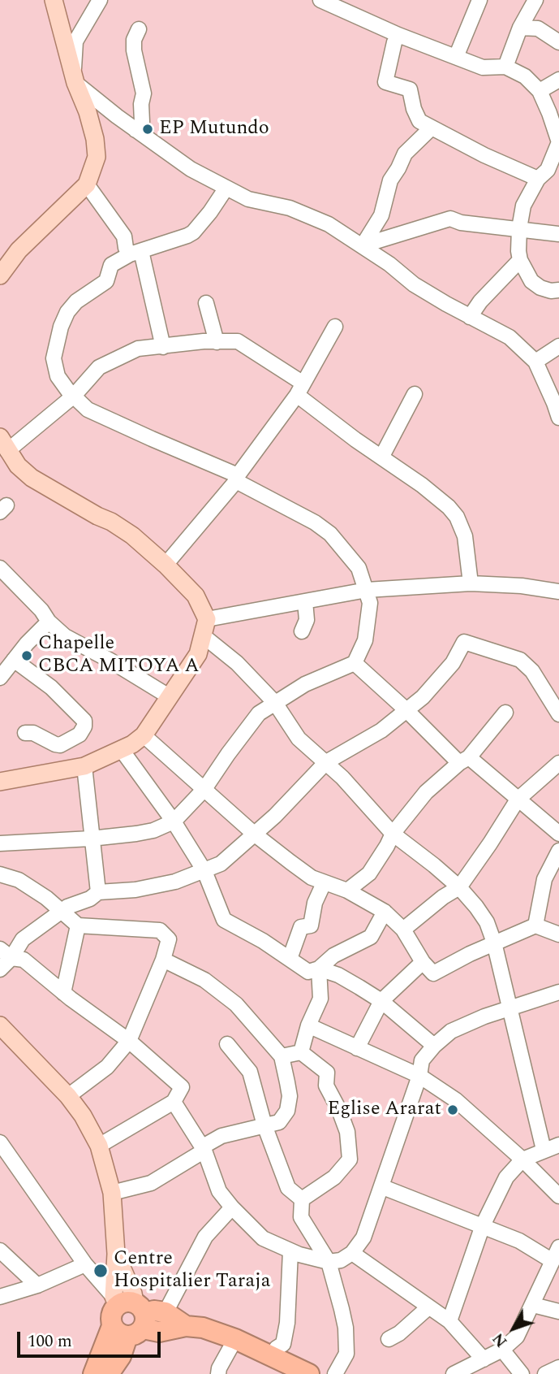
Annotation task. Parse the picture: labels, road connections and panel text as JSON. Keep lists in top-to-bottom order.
{
  "places": [
    "EP Mutundo",
    "Chapelle CBCA MITOYA A",
    "Eglise Ararat",
    "Centre Hospitalier Taraja"
  ],
  "scale_bar": "100 m",
  "north": "bottom left"
}
